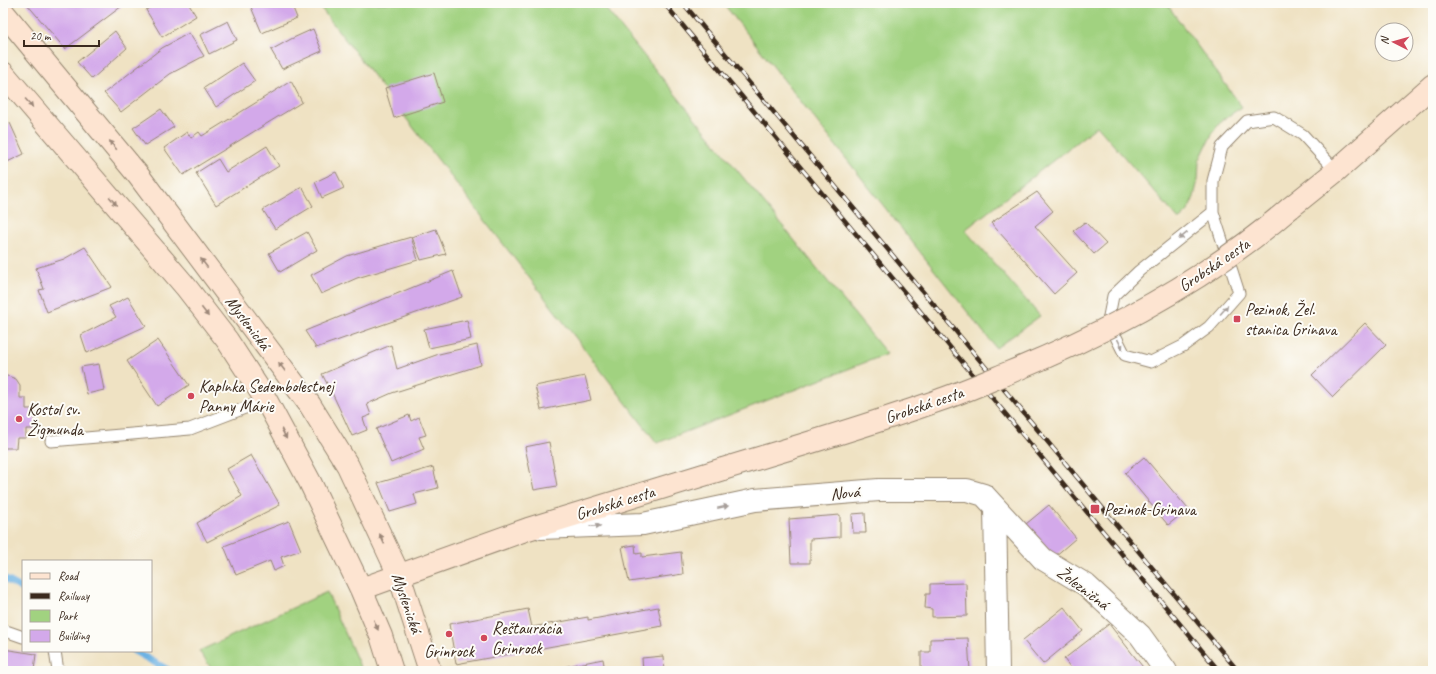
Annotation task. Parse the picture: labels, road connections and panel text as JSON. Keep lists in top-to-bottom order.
{
  "streets": {
    "main road": ["Grobská cesta", "Myslenická"],
    "street": ["Nová", "Železničná"]
  },
  "crossings": [
    ["Grobská cesta", "Myslenická"],
    ["Grobská cesta", "Nová"],
    ["Nová", "Železničná"]
  ],
  "one_way": ["Nová"],
  "places": {
    "transit": ["Pezinok, Žel. stanica Grinava", "Pezinok-Grinava"],
    "other": [
      "Kaplnka Sedembolestnej Panny Márie",
      "Kostol sv. Žigmunda",
      "Grinrock",
      "Reštaurácia Grinrock"
    ]
  },
  "legend": [
    "Road",
    "Railway",
    "Park",
    "Building"
  ],
  "scale_bar": "20 m",
  "north": "left"
}
